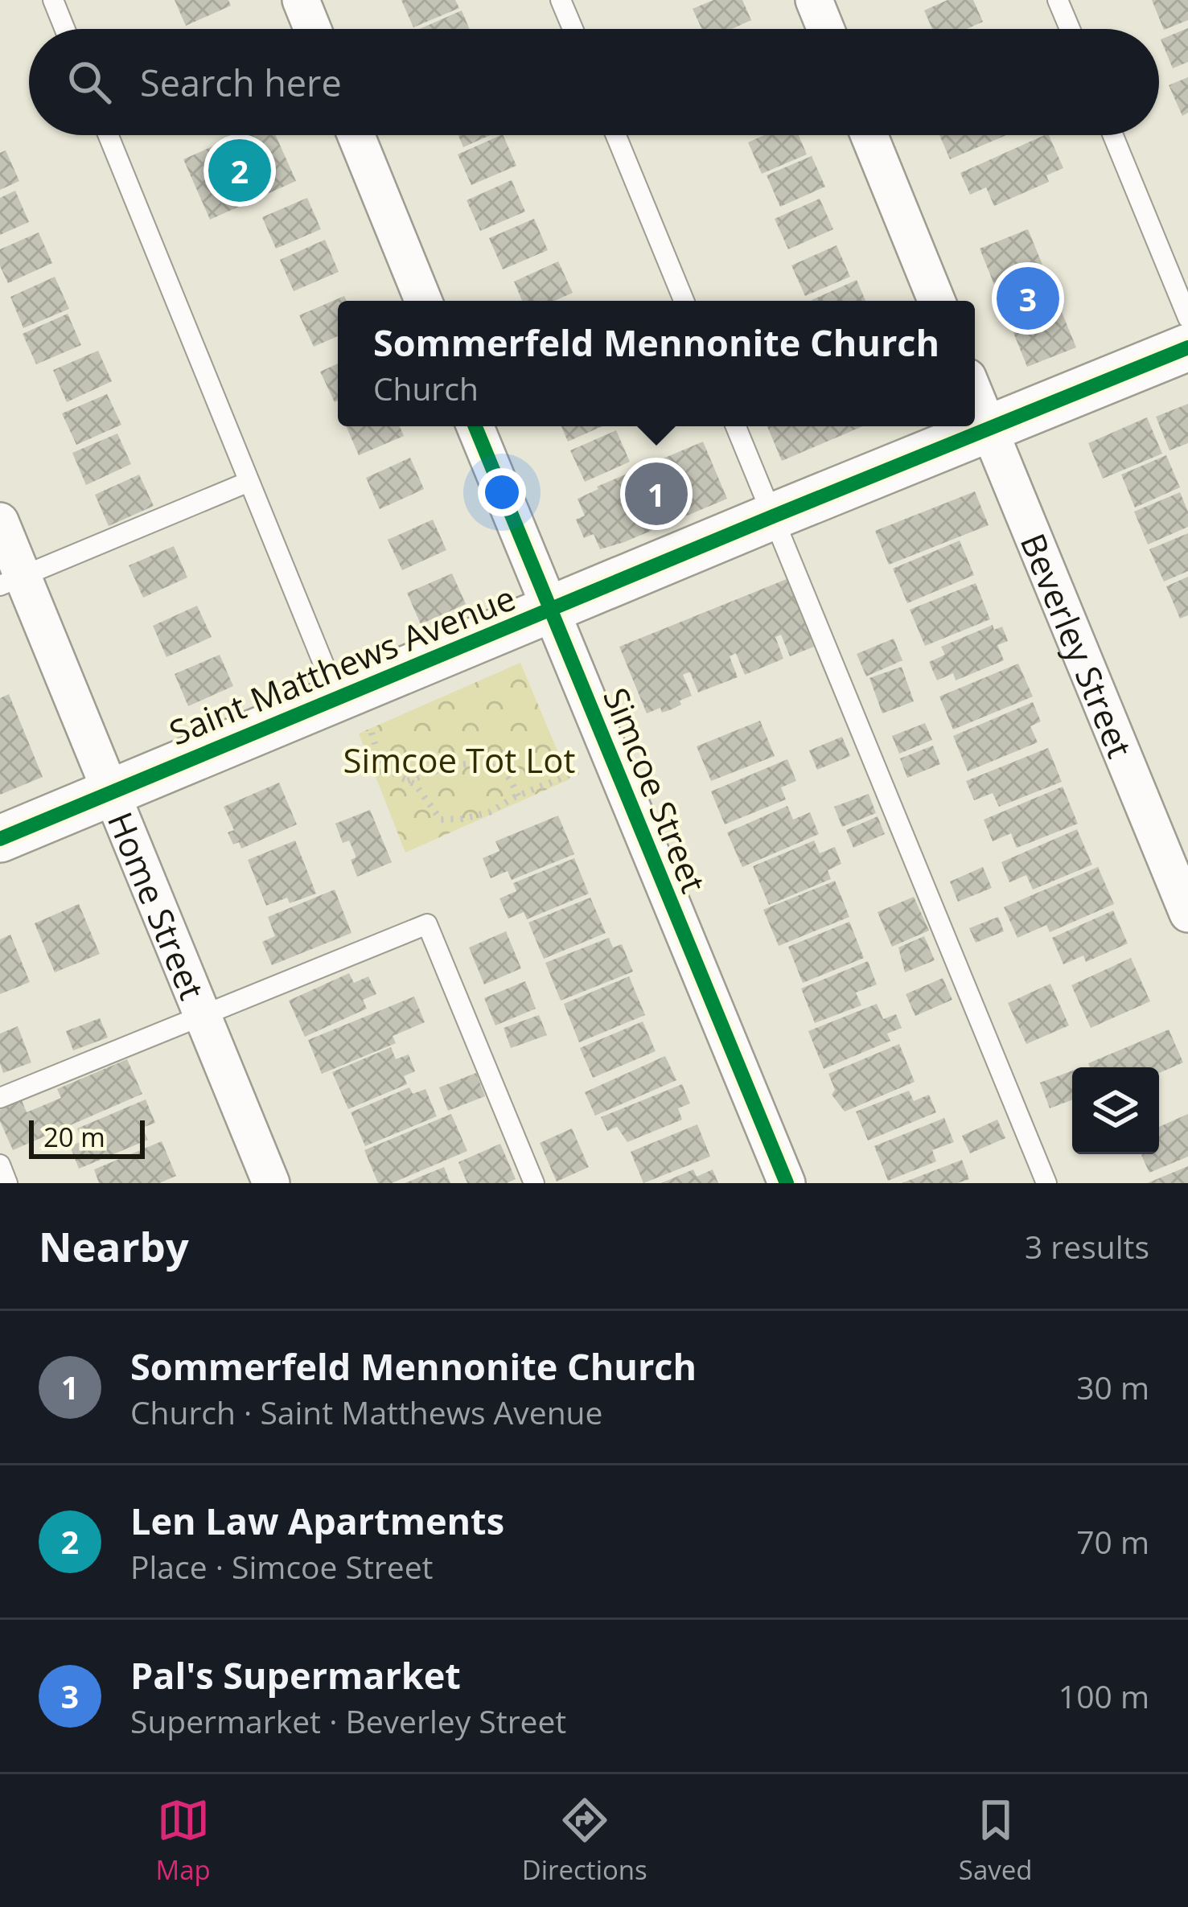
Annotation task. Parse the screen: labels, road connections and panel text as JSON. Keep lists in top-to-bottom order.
{
  "streets": {
    "street": [
      "Beverley Street",
      "Saint Matthews Avenue",
      "Simcoe Street",
      "Home Street"
    ]
  },
  "crossings": [
    ["Beverley Street", "Saint Matthews Avenue"],
    ["Saint Matthews Avenue", "Simcoe Street"],
    ["Saint Matthews Avenue", "Home Street"]
  ],
  "parks": ["Simcoe Tot Lot"],
  "scale_bar": "20 m",
  "page": {
    "search": "Search here",
    "pins": ["2", "3", "1"],
    "popup": ["Sommerfeld Mennonite Church", "Church"],
    "scale": "20 m",
    "heading": ["Nearby", "3 results"],
    "list": [
      {
        "mark": "1",
        "name": "Sommerfeld Mennonite Church",
        "note": "Church · Saint Matthews Avenue",
        "value": "30 m"
      },
      {
        "mark": "2",
        "name": "Len Law Apartments",
        "note": "Place · Simcoe Street",
        "value": "70 m"
      },
      {
        "mark": "3",
        "name": "Pal's Supermarket",
        "note": "Supermarket · Beverley Street",
        "value": "100 m"
      }
    ],
    "nav": ["Map", "Directions", "Saved"]
  }
}
